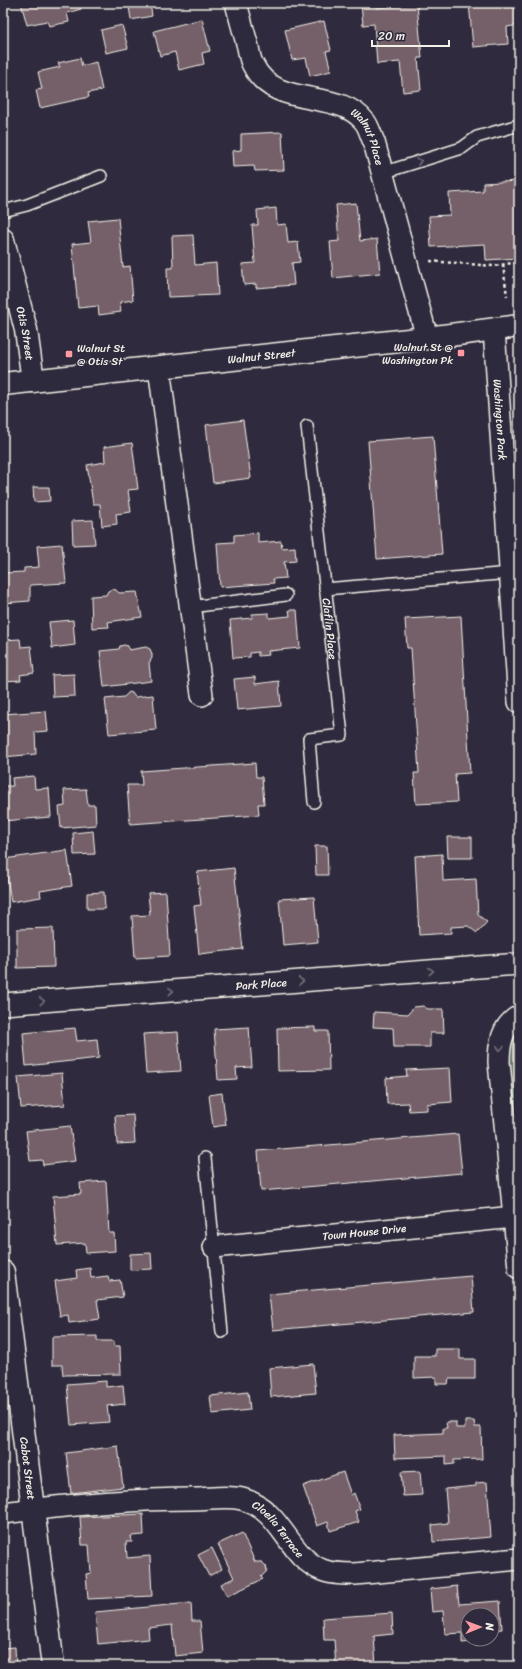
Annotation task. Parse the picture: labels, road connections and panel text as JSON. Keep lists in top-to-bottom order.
{
  "streets": {
    "street": [
      "Walnut Place",
      "Otis Street",
      "Walnut Street",
      "Washington Park",
      "Park Place",
      "Town House Drive",
      "Cabot Street",
      "Cloelia Terrace"
    ],
    "lane": ["Claflin Place"]
  },
  "crossings": [
    ["Walnut Place", "Walnut Street"],
    ["Otis Street", "Walnut Street"],
    ["Walnut Street", "Washington Park"],
    ["Cabot Street", "Cloelia Terrace"]
  ],
  "one_way": ["Park Place"],
  "places": {
    "transit": ["Walnut St @ Washington Pk", "Walnut St @ Otis St"]
  },
  "scale_bar": "20 m",
  "north": "right"
}
